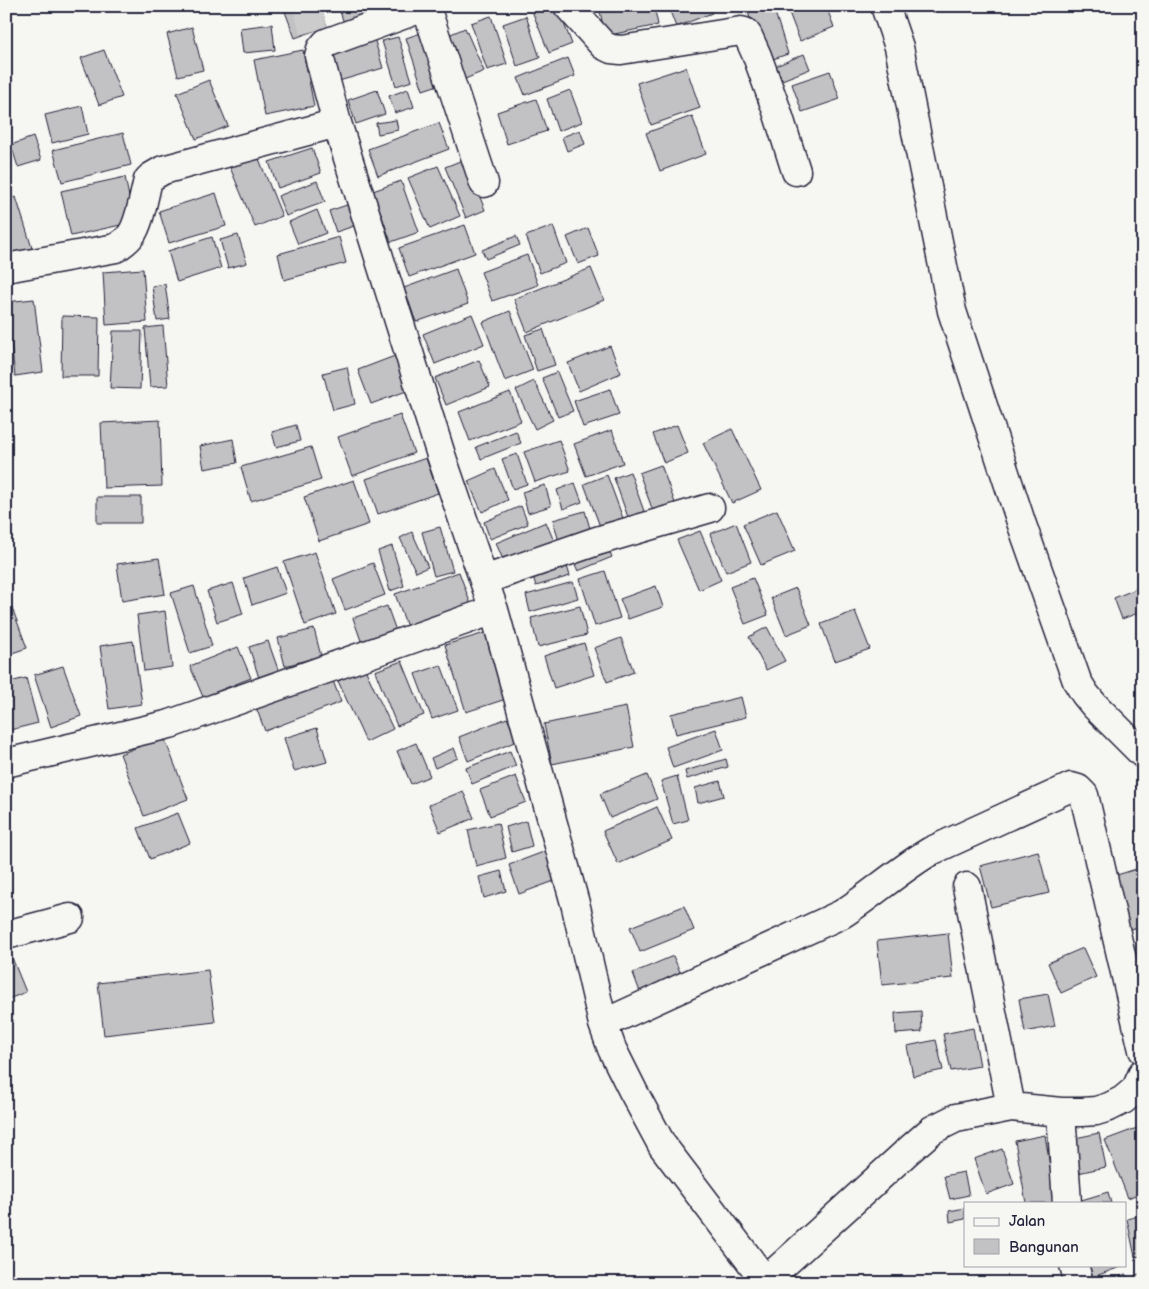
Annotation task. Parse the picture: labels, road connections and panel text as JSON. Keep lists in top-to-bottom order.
{
  "legend": ["Jalan", "Bangunan"]
}
